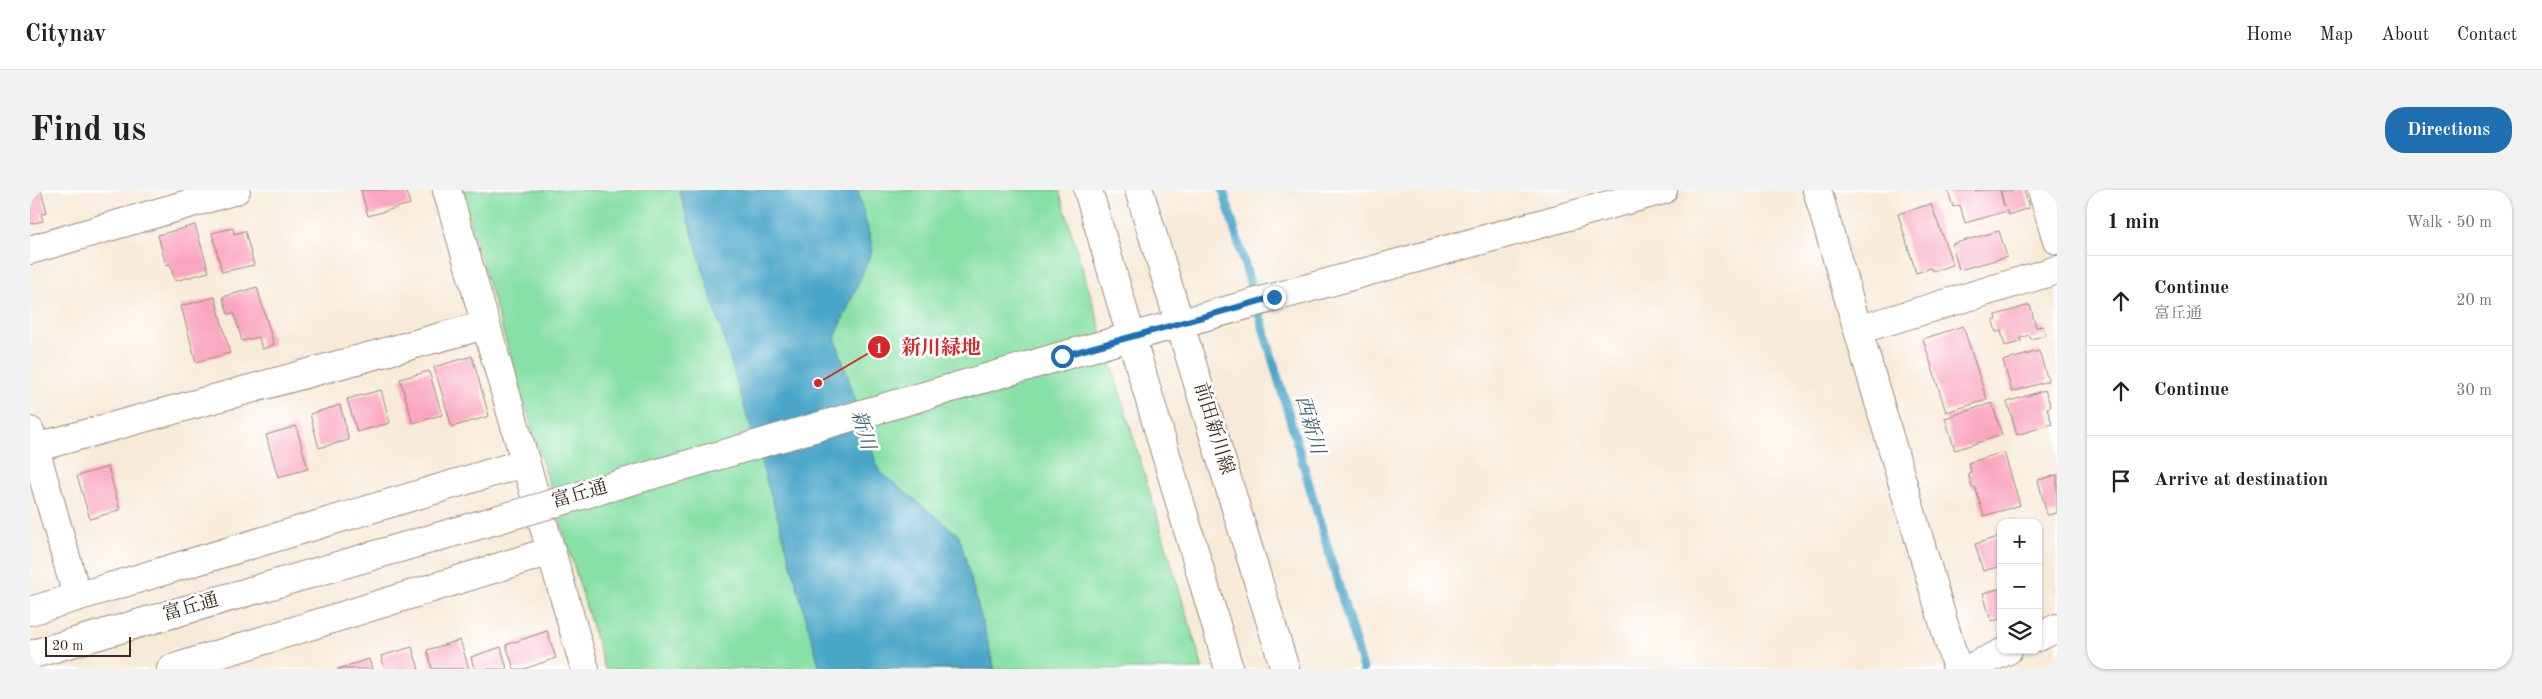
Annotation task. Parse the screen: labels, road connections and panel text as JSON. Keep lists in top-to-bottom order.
{
  "streets": {
    "street": ["前田新川線", "富丘通"]
  },
  "crossings": [
    ["前田新川線", "富丘通"]
  ],
  "water": ["西新川", "新川"],
  "places": ["新川緑地"],
  "scale_bar": "20 m",
  "page": {
    "header": "Citynav",
    "nav": [
      "Home",
      "Map",
      "About",
      "Contact"
    ],
    "buttons": "Directions",
    "title": "Find us",
    "heading": ["1 min", "Walk · 50 m"],
    "list": [
      ["Continue", "富丘通", "20 m"],
      ["Continue", "30 m"],
      "Arrive at destination"
    ],
    "map_buttons": ["+", "−"],
    "scale": "20 m"
  }
}
